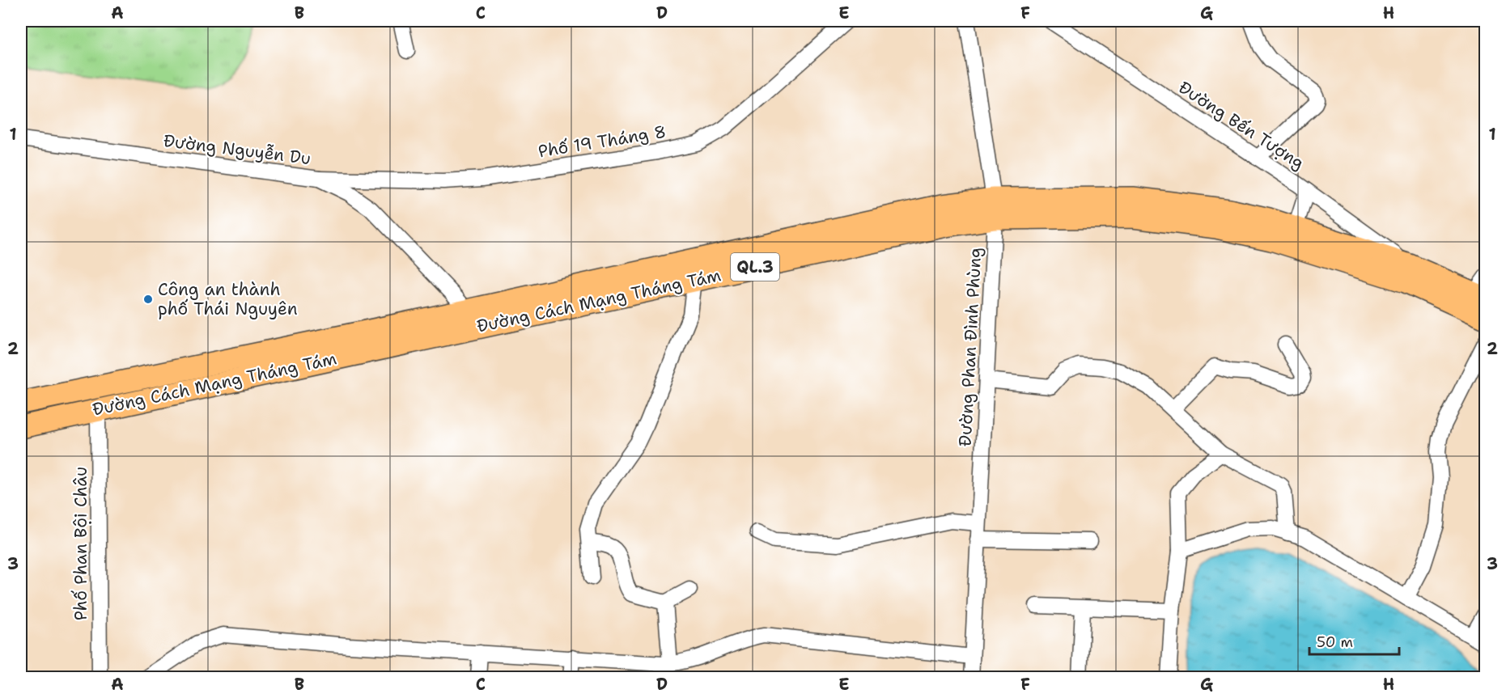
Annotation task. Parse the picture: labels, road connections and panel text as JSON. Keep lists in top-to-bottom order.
{
  "streets": {
    "highway": ["QL.3", "Đường Cách Mạng Tháng Tám"],
    "street": [
      "Đường Bến Tượng",
      "Phố 19 Tháng 8",
      "Đường Nguyễn Du",
      "Đường Phan Đình Phùng",
      "Phố Phan Bội Châu"
    ]
  },
  "crossings": [
    ["Đường Bến Tượng", "Đường Cách Mạng Tháng Tám"],
    ["Phố 19 Tháng 8", "Đường Nguyễn Du"],
    ["Đường Nguyễn Du", "Đường Cách Mạng Tháng Tám"],
    ["Đường Cách Mạng Tháng Tám", "Đường Phan Đình Phùng"],
    ["Đường Cách Mạng Tháng Tám", "Phố Phan Bội Châu"]
  ],
  "places": ["Công an thành phố Thái Nguyên"],
  "scale_bar": "50 m",
  "grid": {
    "columns": [
      "A",
      "B",
      "C",
      "D",
      "E",
      "F",
      "G",
      "H"
    ],
    "rows": ["1", "2", "3"]
  }
}
